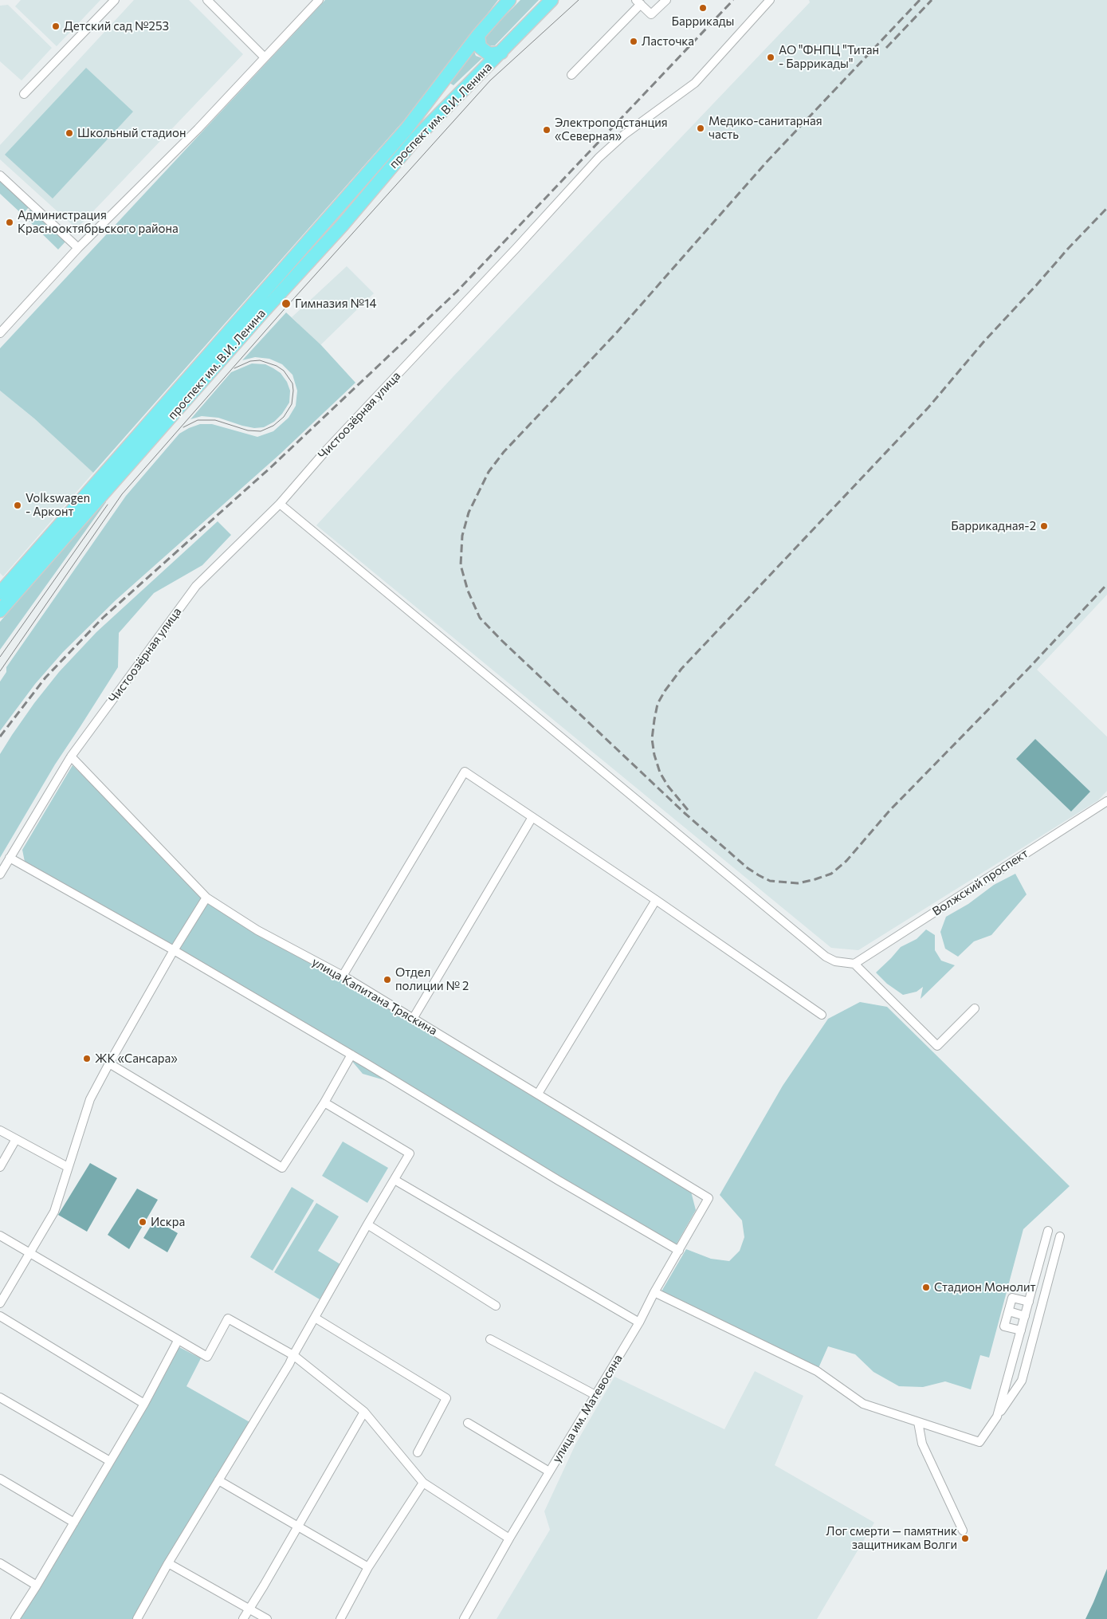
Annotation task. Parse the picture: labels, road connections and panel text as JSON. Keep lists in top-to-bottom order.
{
  "streets": {
    "main road": ["проспект им. В.И. Ленина"],
    "street": [
      "Чистоозёрная улица",
      "Волжский проспект",
      "улица Капитана Тряскина",
      "улица им. Матевосяна"
    ]
  },
  "crossings": [
    ["Чистоозёрная улица", "улица Капитана Тряскина"],
    ["улица Капитана Тряскина", "улица им. Матевосяна"]
  ],
  "places": [
    "Баррикады",
    "Детский сад №253",
    "Ласточка",
    "АО \"ФНПЦ \"Титан - Баррикады\"",
    "Медико-санитарная часть",
    "Электроподстанция «Северная»",
    "Школьный стадион",
    "Администрация Краснооктябрьского района",
    "Гимназия №14",
    "Volkswagen - Арконт",
    "Баррикадная-2",
    "Отдел полиции № 2",
    "ЖК «Сансара»",
    "Искра",
    "Стадион Монолит",
    "Лог смерти — памятник защитникам Волги"
  ]
}
